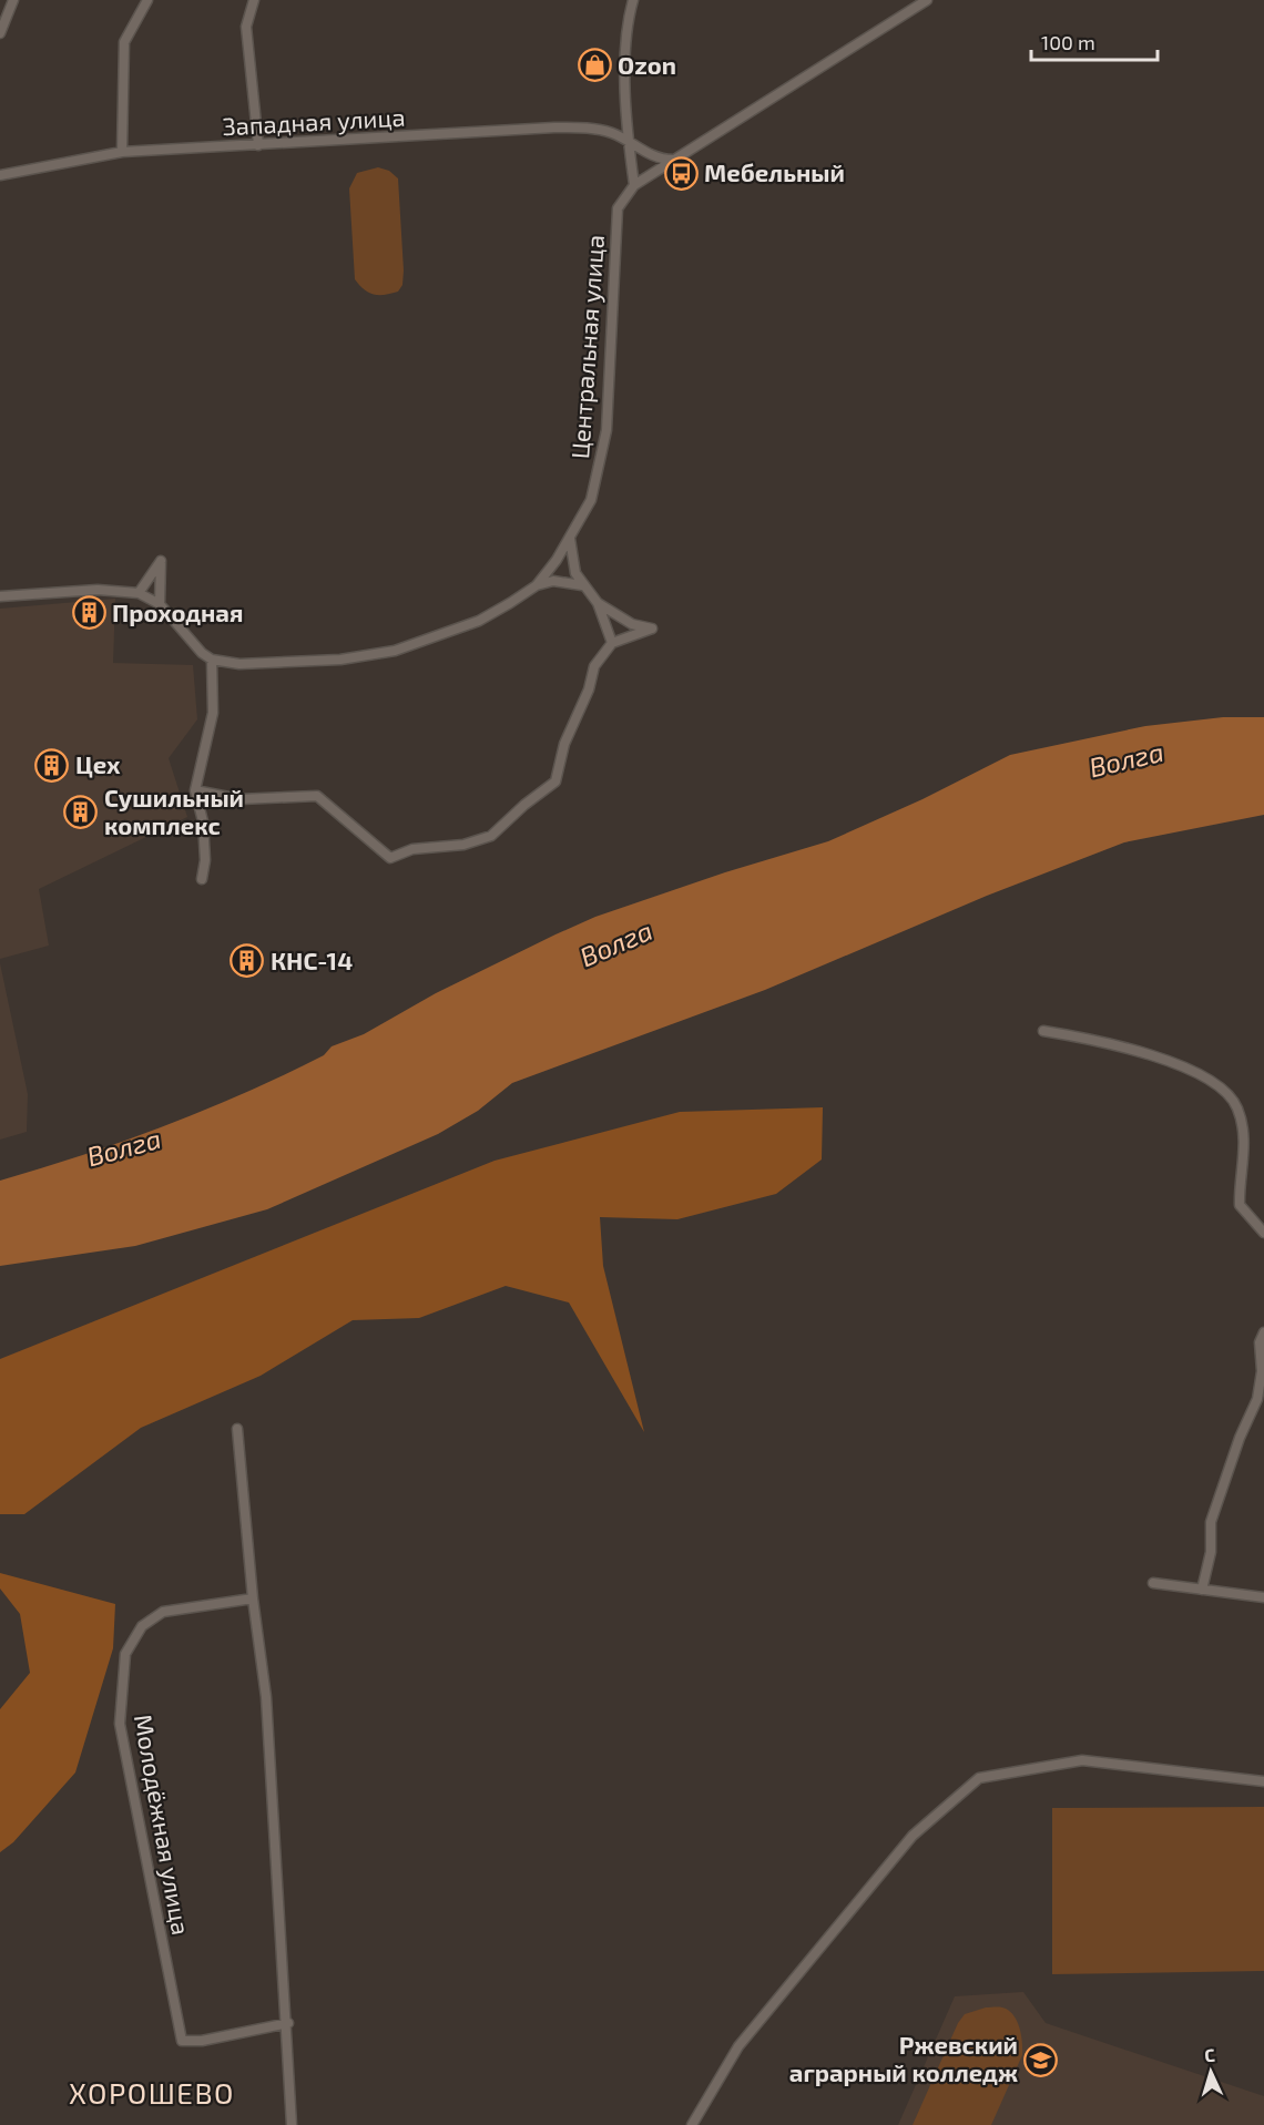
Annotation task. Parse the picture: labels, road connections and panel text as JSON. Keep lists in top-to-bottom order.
{
  "streets": {
    "street": ["Западная улица", "Центральная улица", "Молодёжная улица"]
  },
  "crossings": [
    ["Западная улица", "Центральная улица"]
  ],
  "districts": ["ХОРОШЕВО"],
  "water": ["Волга"],
  "places": {
    "shop": ["Ozon"],
    "bus stop": ["Мебельный"],
    "building": [
      "Проходная",
      "Цех",
      "Сушильный комплекс",
      "КНС-14"
    ],
    "school or university": ["Ржевский аграрный колледж"]
  },
  "scale_bar": "100 m",
  "north": "top"
}
